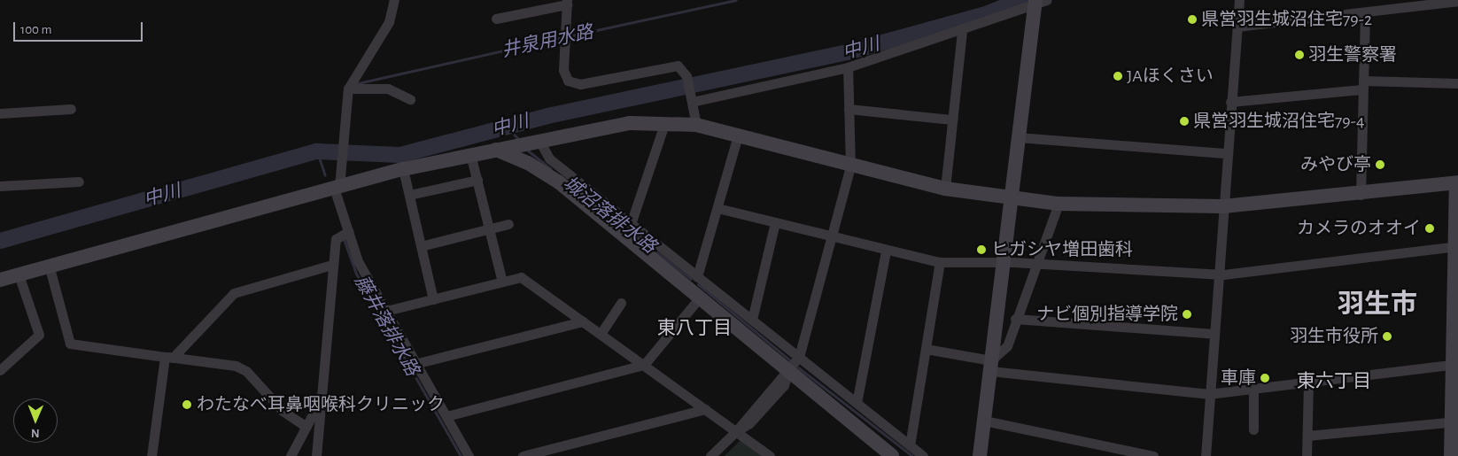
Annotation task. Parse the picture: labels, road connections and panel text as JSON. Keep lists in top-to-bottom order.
{
  "districts": ["羽生市", "東八丁目", "東六丁目"],
  "water": [
    "井泉用水路",
    "中川",
    "城沼落排水路",
    "藤井落排水路"
  ],
  "places": [
    "県営羽生城沼住宅79-2",
    "羽生警察署",
    "JAほくさい",
    "県営羽生城沼住宅79-4",
    "みやび亭",
    "カメラのオオイ",
    "ヒガシヤ増田歯科",
    "ナビ個別指導学院",
    "羽生市役所",
    "車庫",
    "わたなべ耳鼻咽喉科クリニック"
  ],
  "scale_bar": "100 m",
  "north": "bottom"
}
